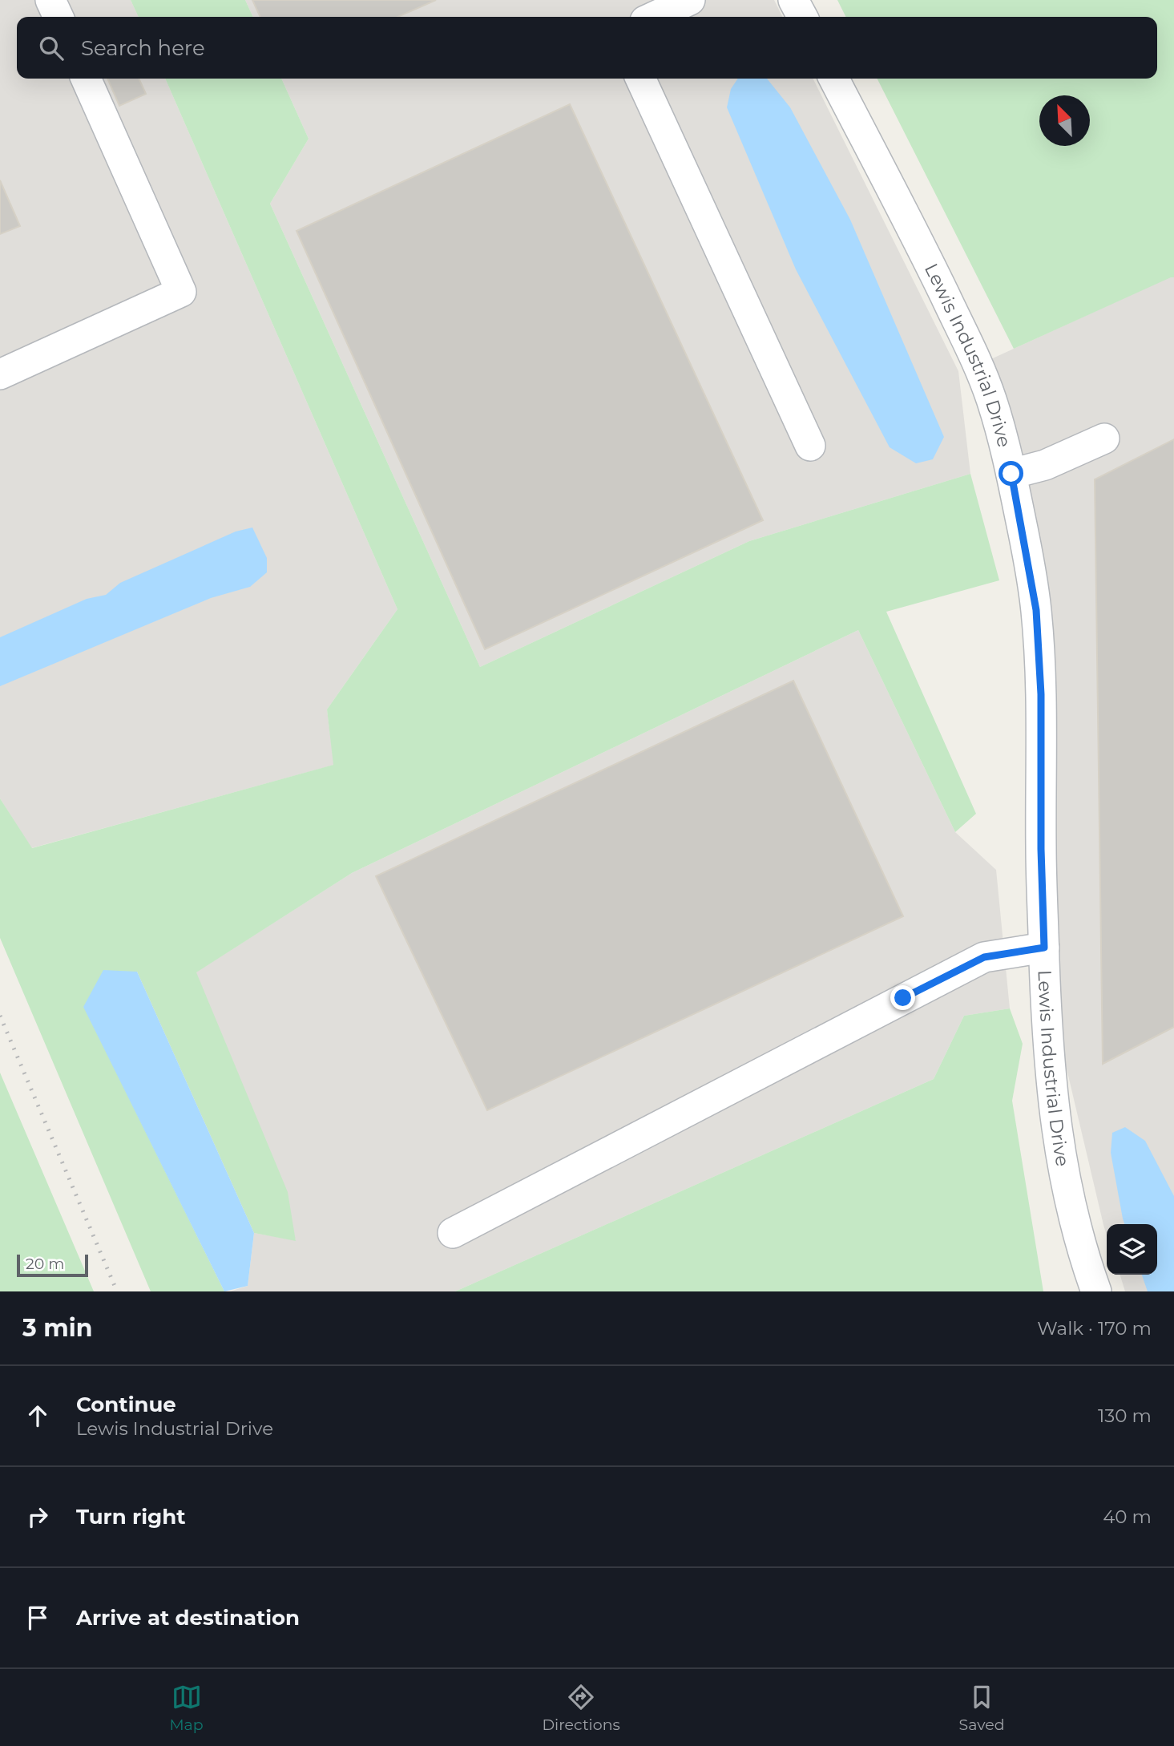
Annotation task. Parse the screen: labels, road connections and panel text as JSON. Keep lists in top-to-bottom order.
{
  "streets": {
    "street": ["Lewis Industrial Drive"]
  },
  "scale_bar": "20 m",
  "north": "top left",
  "page": {
    "search": "Search here",
    "scale": "20 m",
    "heading": ["3 min", "Walk · 170 m"],
    "list": [
      ["Continue", "Lewis Industrial Drive", "130 m"],
      ["Turn right", "40 m"],
      "Arrive at destination"
    ],
    "nav": ["Map", "Directions", "Saved"]
  }
}
